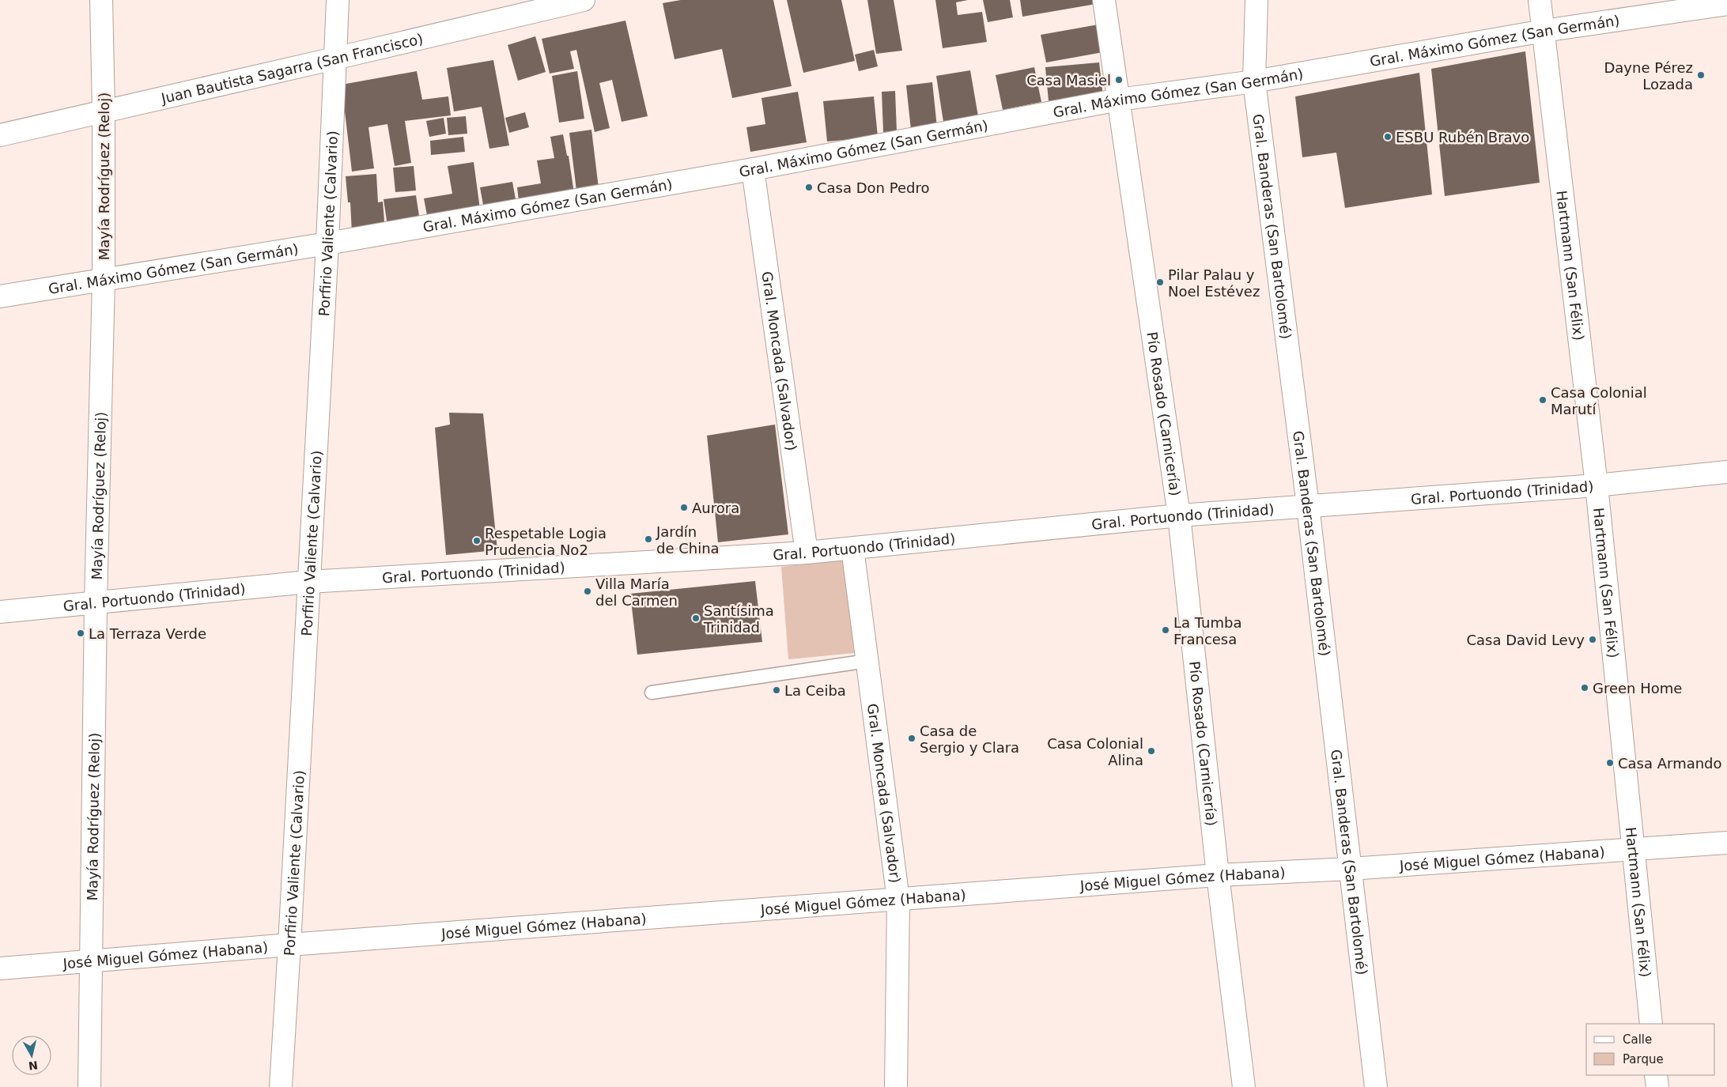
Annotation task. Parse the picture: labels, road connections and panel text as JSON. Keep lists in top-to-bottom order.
{
  "streets": {
    "street": [
      "Gral. Máximo Gómez (San Germán)",
      "Juan Bautista Sagarra (San Francisco)",
      "Mayía Rodríguez (Reloj)",
      "Porfirio Valiente (Calvario)",
      "Gral. Banderas (San Bartolomé)",
      "Hartmann (San Félix)",
      "Gral. Moncada (Salvador)",
      "Pío Rosado (Carnicería)",
      "Gral. Portuondo (Trinidad)",
      "José Miguel Gómez (Habana)"
    ]
  },
  "crossings": [
    ["Gral. Máximo Gómez (San Germán)", "Mayía Rodríguez (Reloj)"],
    ["Gral. Máximo Gómez (San Germán)", "Porfirio Valiente (Calvario)"],
    ["Gral. Máximo Gómez (San Germán)", "Gral. Banderas (San Bartolomé)"],
    ["Gral. Máximo Gómez (San Germán)", "Hartmann (San Félix)"],
    ["Gral. Máximo Gómez (San Germán)", "Gral. Moncada (Salvador)"],
    ["Gral. Máximo Gómez (San Germán)", "Pío Rosado (Carnicería)"],
    ["Juan Bautista Sagarra (San Francisco)", "Mayía Rodríguez (Reloj)"],
    ["Juan Bautista Sagarra (San Francisco)", "Porfirio Valiente (Calvario)"],
    ["Mayía Rodríguez (Reloj)", "Gral. Portuondo (Trinidad)"],
    ["Mayía Rodríguez (Reloj)", "José Miguel Gómez (Habana)"],
    ["Porfirio Valiente (Calvario)", "Gral. Portuondo (Trinidad)"],
    ["Porfirio Valiente (Calvario)", "José Miguel Gómez (Habana)"],
    ["Gral. Banderas (San Bartolomé)", "Gral. Portuondo (Trinidad)"],
    ["Gral. Banderas (San Bartolomé)", "José Miguel Gómez (Habana)"],
    ["Hartmann (San Félix)", "Gral. Portuondo (Trinidad)"],
    ["Hartmann (San Félix)", "José Miguel Gómez (Habana)"],
    ["Gral. Moncada (Salvador)", "Gral. Portuondo (Trinidad)"],
    ["Gral. Moncada (Salvador)", "José Miguel Gómez (Habana)"],
    ["Pío Rosado (Carnicería)", "Gral. Portuondo (Trinidad)"],
    ["Pío Rosado (Carnicería)", "José Miguel Gómez (Habana)"]
  ],
  "places": [
    "Dayne Pérez Lozada",
    "Casa Masiel",
    "ESBU Rubén Bravo",
    "Casa Don Pedro",
    "Pilar Palau y Noel Estévez",
    "Casa Colonial Marutí",
    "Aurora",
    "Jardín de China",
    "Respetable Logia Prudencia No2",
    "Villa María del Carmen",
    "Santísima Trinidad",
    "La Tumba Francesa",
    "La Terraza Verde",
    "Casa David Levy",
    "Green Home",
    "La Ceiba",
    "Casa de Sergio y Clara",
    "Casa Colonial Alina",
    "Casa Armando"
  ],
  "legend": ["Calle", "Parque"],
  "north": "bottom"
}
